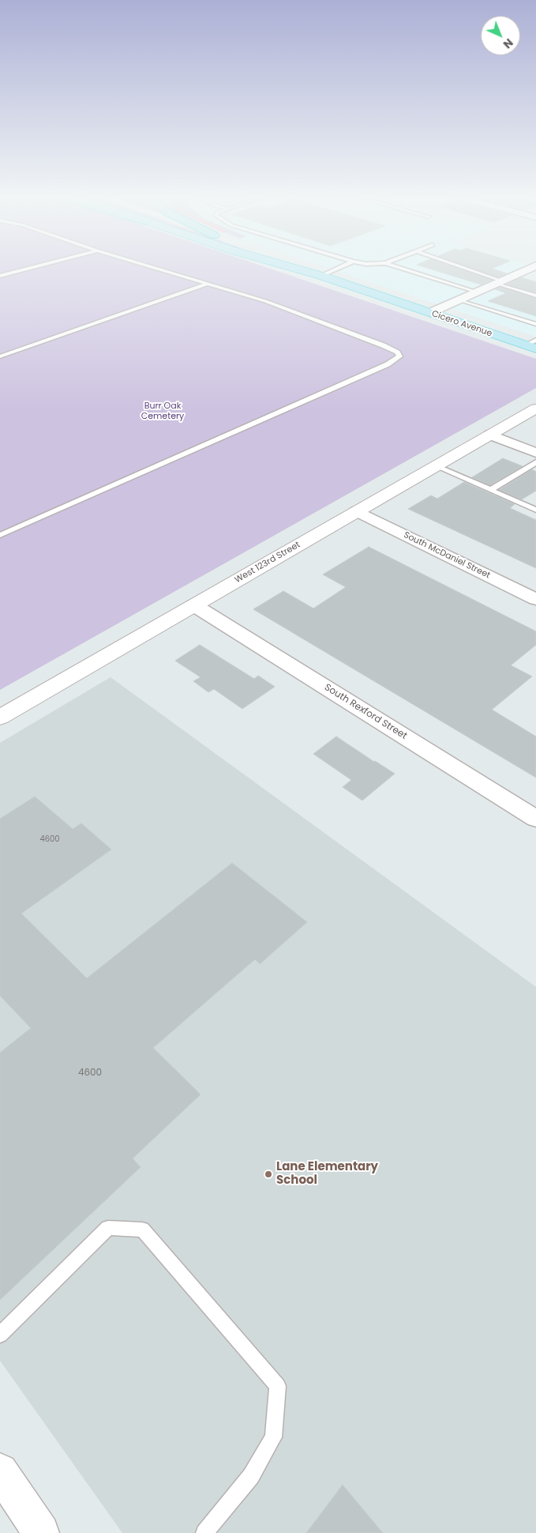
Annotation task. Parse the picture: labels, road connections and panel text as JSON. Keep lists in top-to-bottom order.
{
  "streets": {
    "main road": ["Cicero Avenue"],
    "street": ["South McDaniel Street", "West 123rd Street", "South Rexford Street"]
  },
  "crossings": [
    ["South McDaniel Street", "West 123rd Street"],
    ["West 123rd Street", "South Rexford Street"]
  ],
  "parks": ["Burr Oak Cemetery"],
  "places": ["Lane Elementary School"],
  "house_numbers": ["4600", "4600"],
  "north": "bottom right"
}
